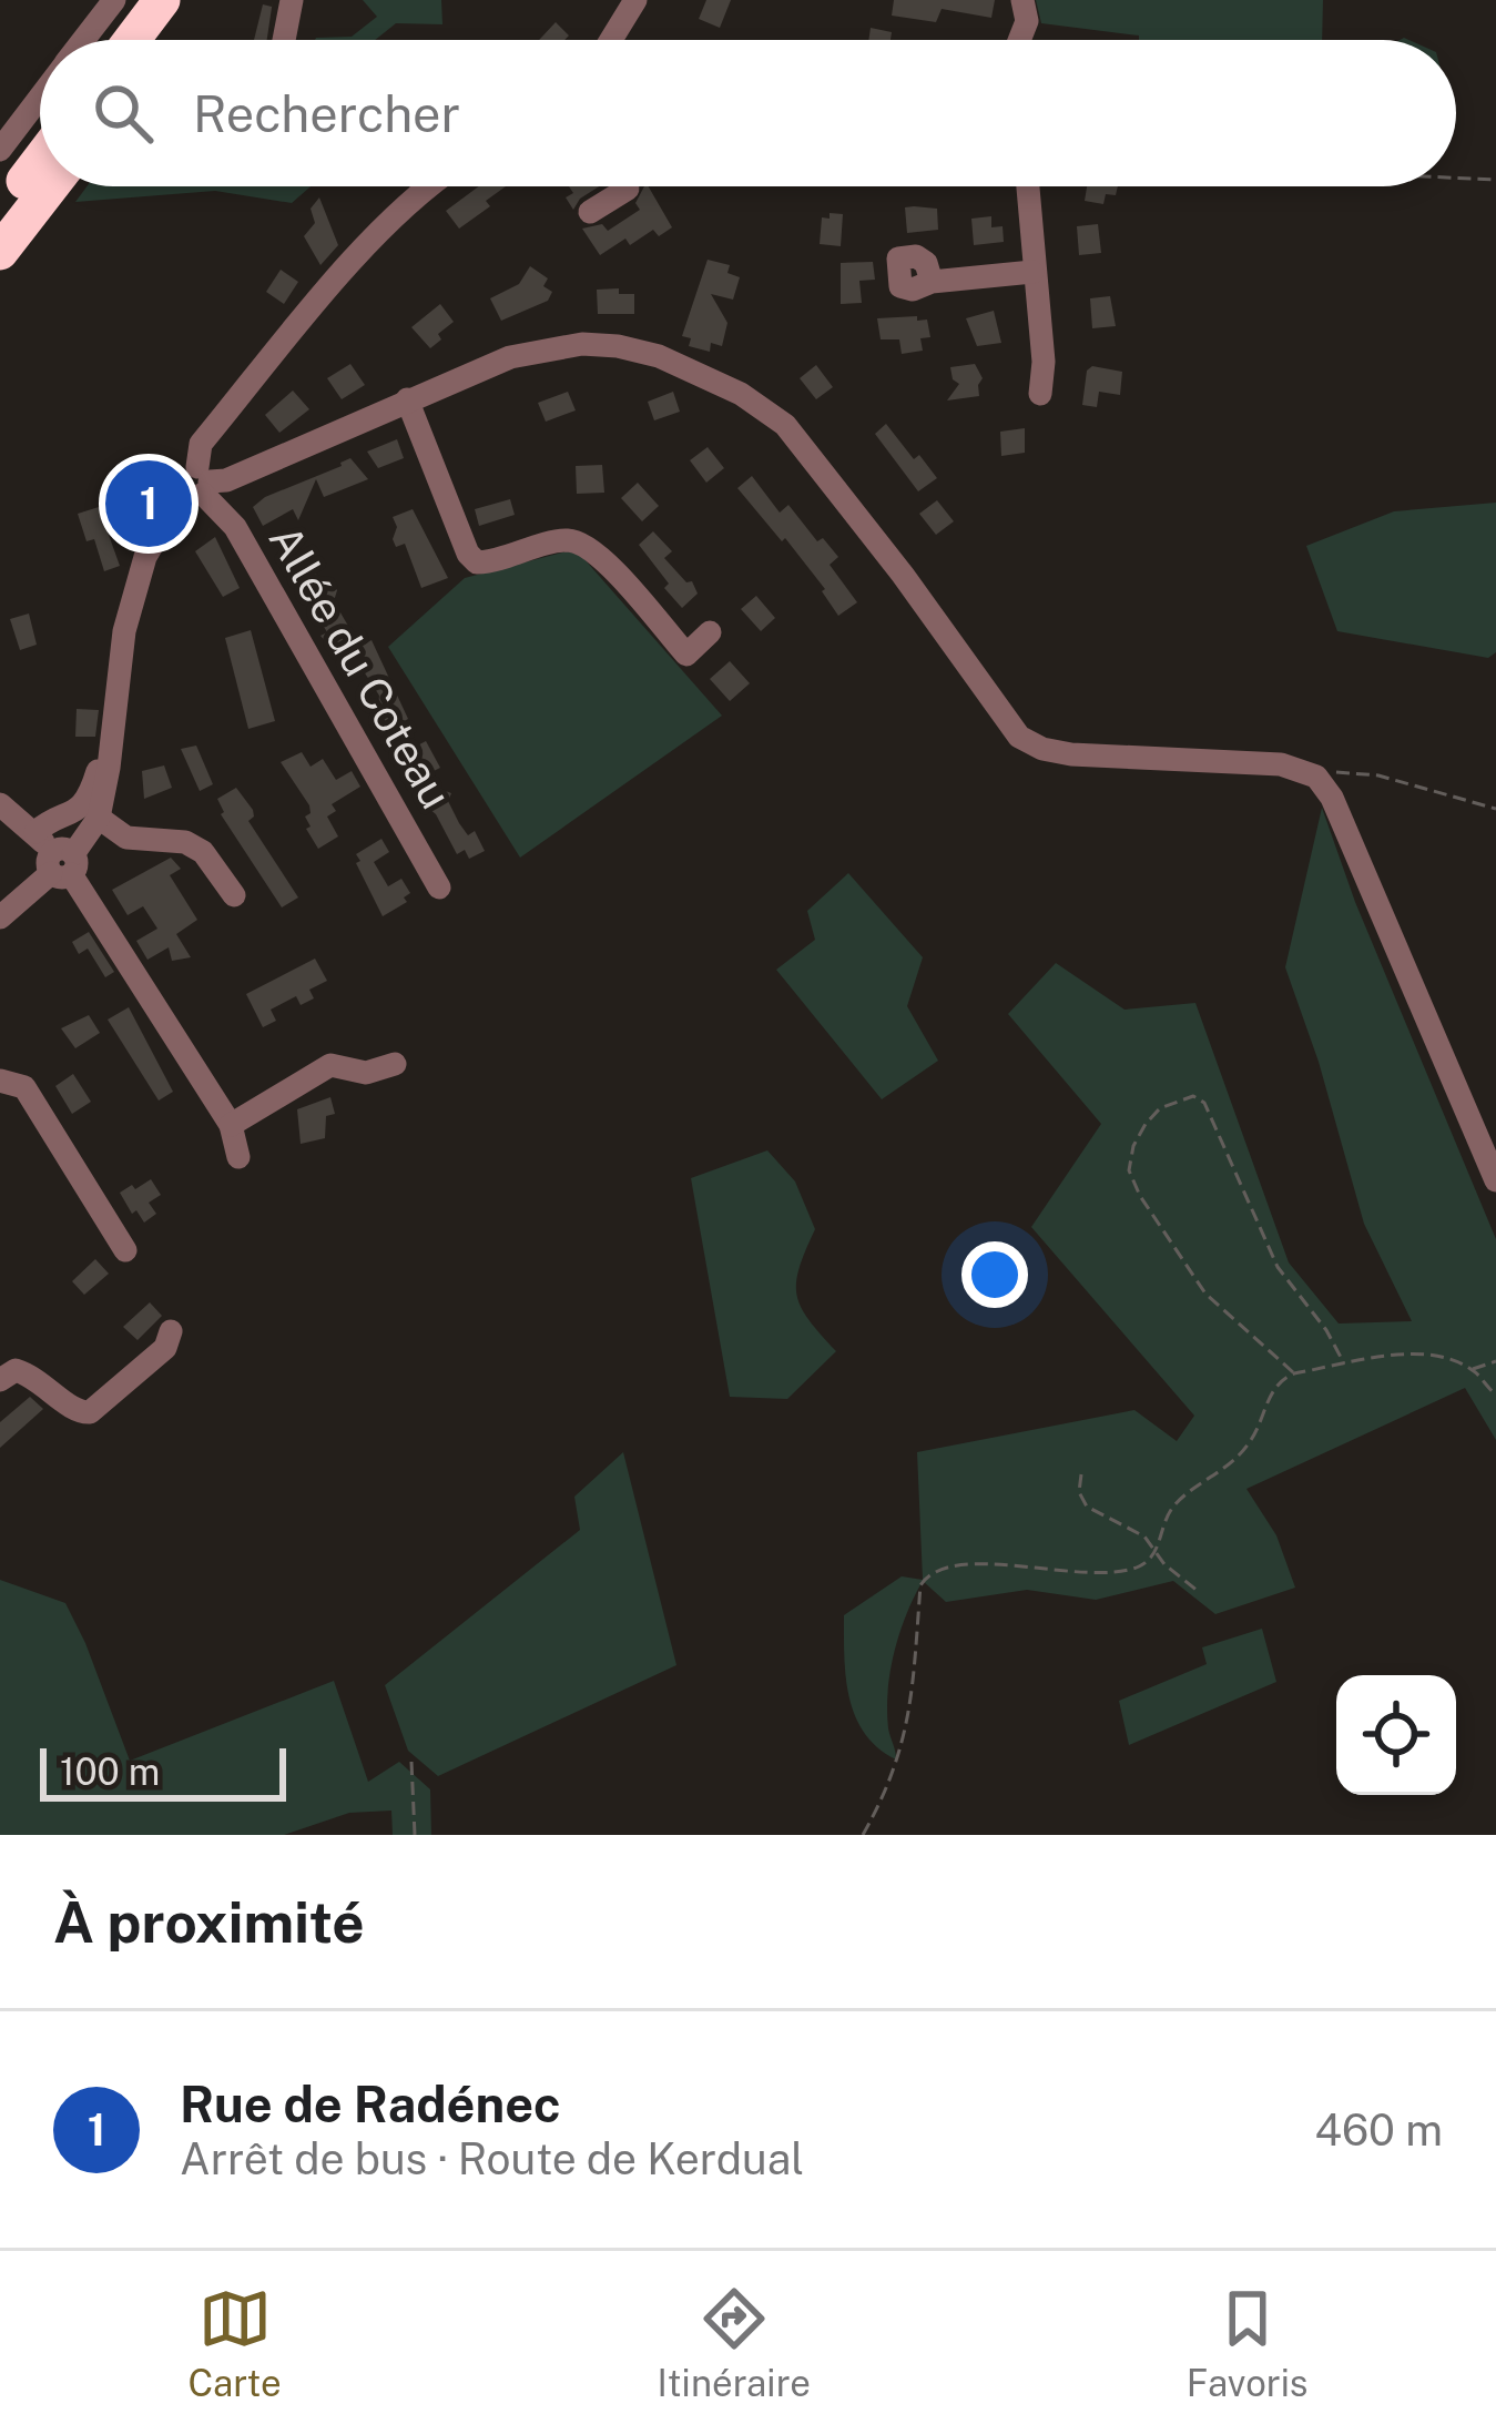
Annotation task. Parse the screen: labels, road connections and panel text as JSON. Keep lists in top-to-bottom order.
{
  "streets": {
    "street": ["Allée du Coteau"]
  },
  "scale_bar": "100 m",
  "page": {
    "search": "Rechercher",
    "pins": "1",
    "scale": "100 m",
    "heading": "À proximité",
    "list": [
      {
        "mark": "1",
        "name": "Rue de Radénec",
        "note": "Arrêt de bus · Route de Kerdual",
        "value": "460 m"
      }
    ],
    "nav": ["Carte", "Itinéraire", "Favoris"]
  }
}
